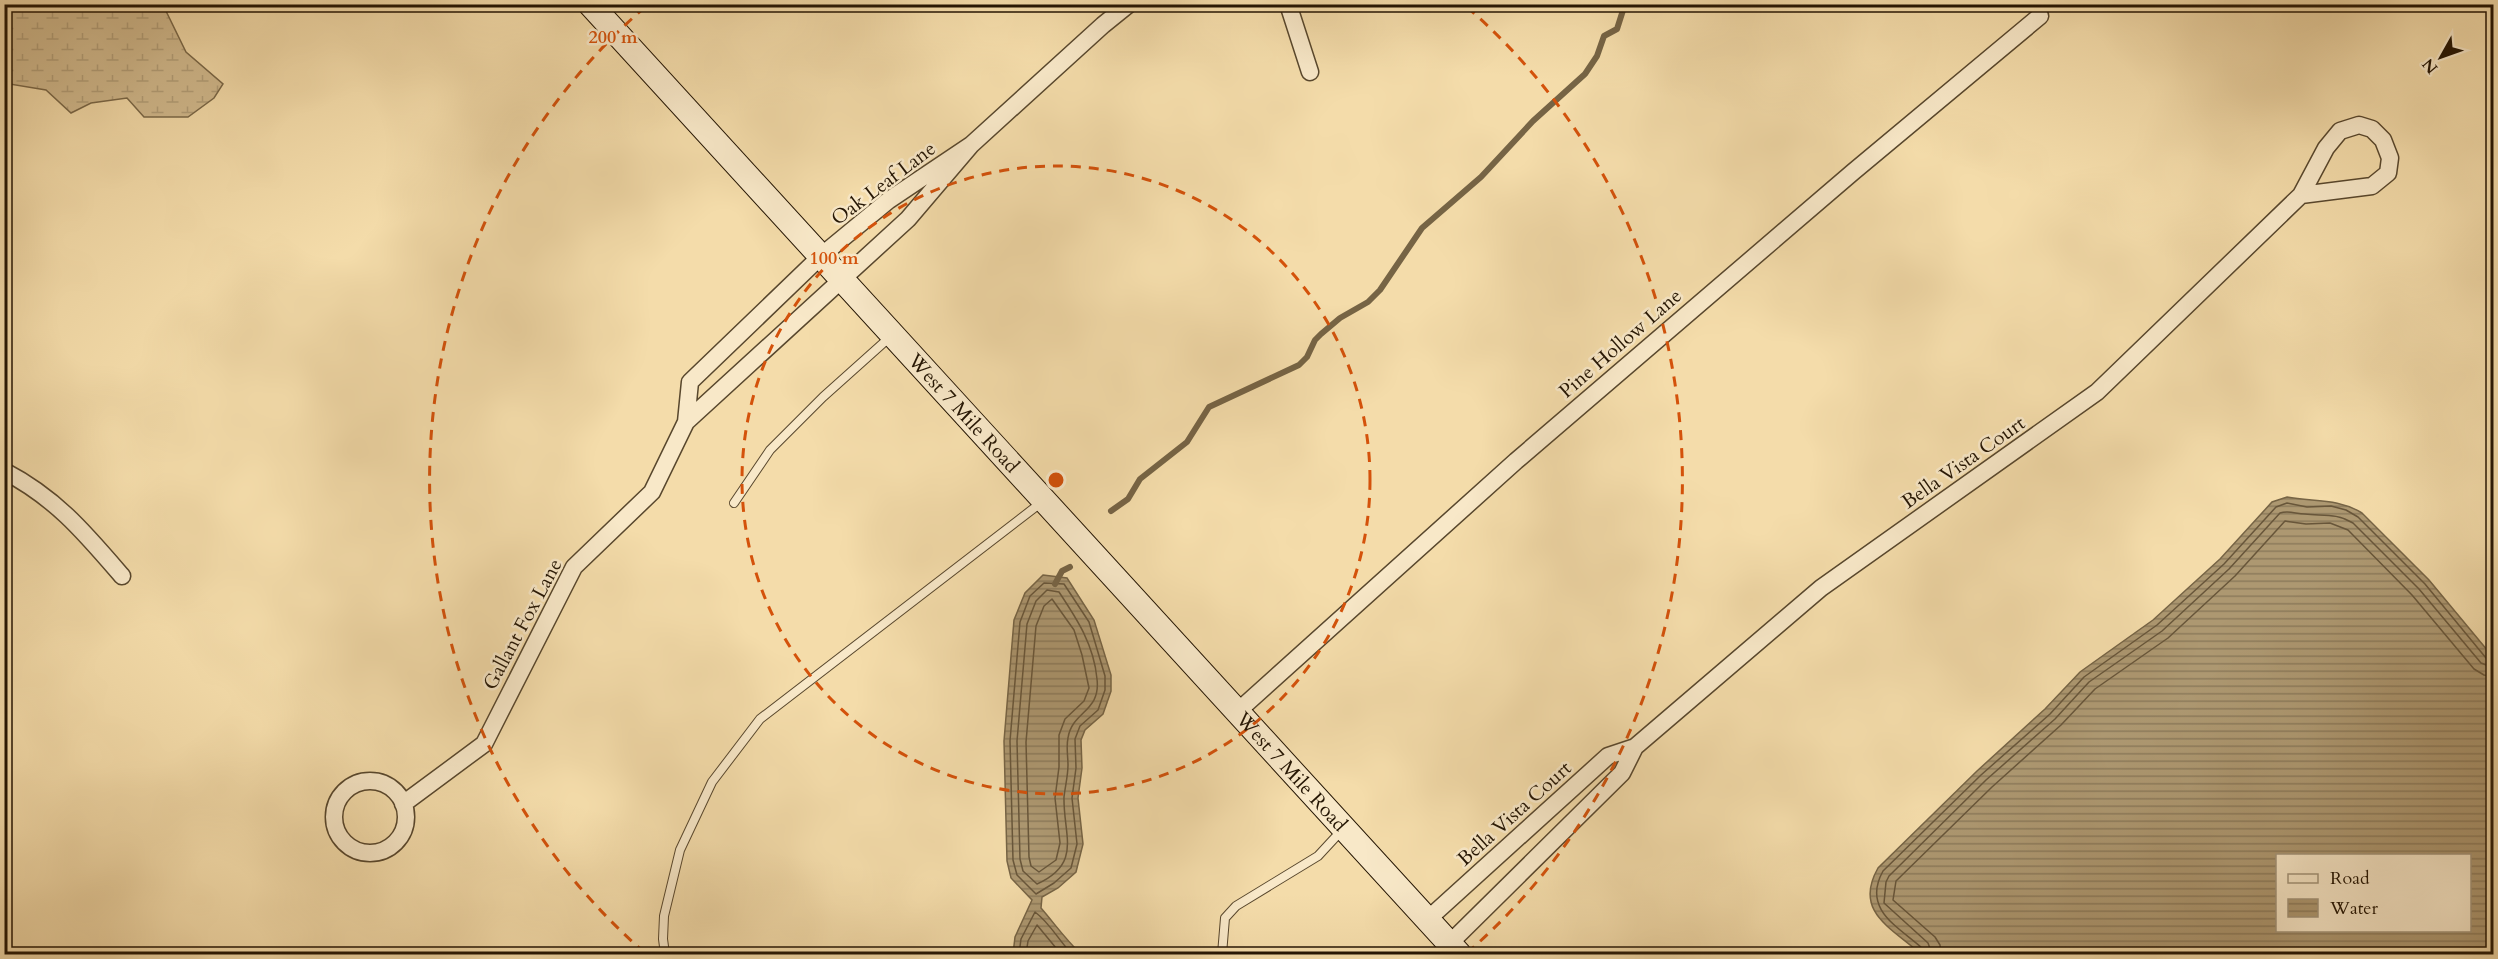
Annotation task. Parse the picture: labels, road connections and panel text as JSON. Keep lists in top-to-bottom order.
{
  "streets": {
    "street": [
      "Oak Leaf Lane",
      "Pine Hollow Lane",
      "West 7 Mile Road",
      "Bella Vista Court",
      "Gallant Fox Lane"
    ]
  },
  "crossings": [
    ["Oak Leaf Lane", "West 7 Mile Road"],
    ["Oak Leaf Lane", "Gallant Fox Lane"],
    ["Pine Hollow Lane", "West 7 Mile Road"],
    ["West 7 Mile Road", "Bella Vista Court"],
    ["West 7 Mile Road", "Gallant Fox Lane"]
  ],
  "legend": ["Road", "Water"],
  "north": "bottom left",
  "rings": ["200 m", "100 m"]
}
